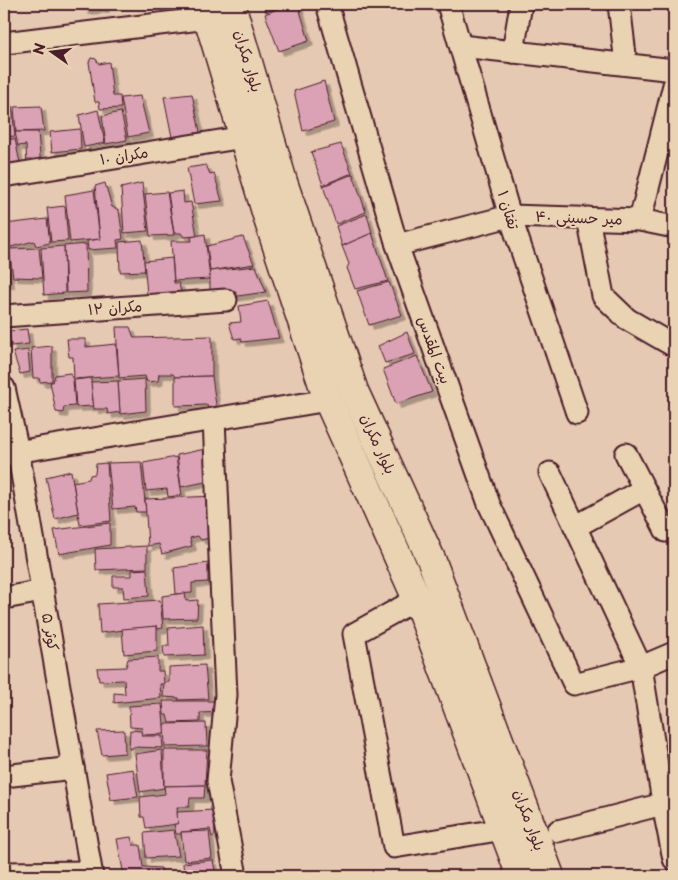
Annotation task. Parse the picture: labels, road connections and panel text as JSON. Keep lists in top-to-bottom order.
{
  "streets": {
    "street": [
      "بلوار مکران",
      "مکران ۱۰",
      "تفتان ۱",
      "میر حسینی ۴۰",
      "مکران ۱۲",
      "بیت المقدس",
      "کوثر ۵"
    ]
  },
  "crossings": [
    ["بلوار مکران", "مکران ۱۰"],
    ["تفتان ۱", "میر حسینی ۴۰"],
    ["میر حسینی ۴۰", "بیت المقدس"]
  ],
  "north": "left"
}
